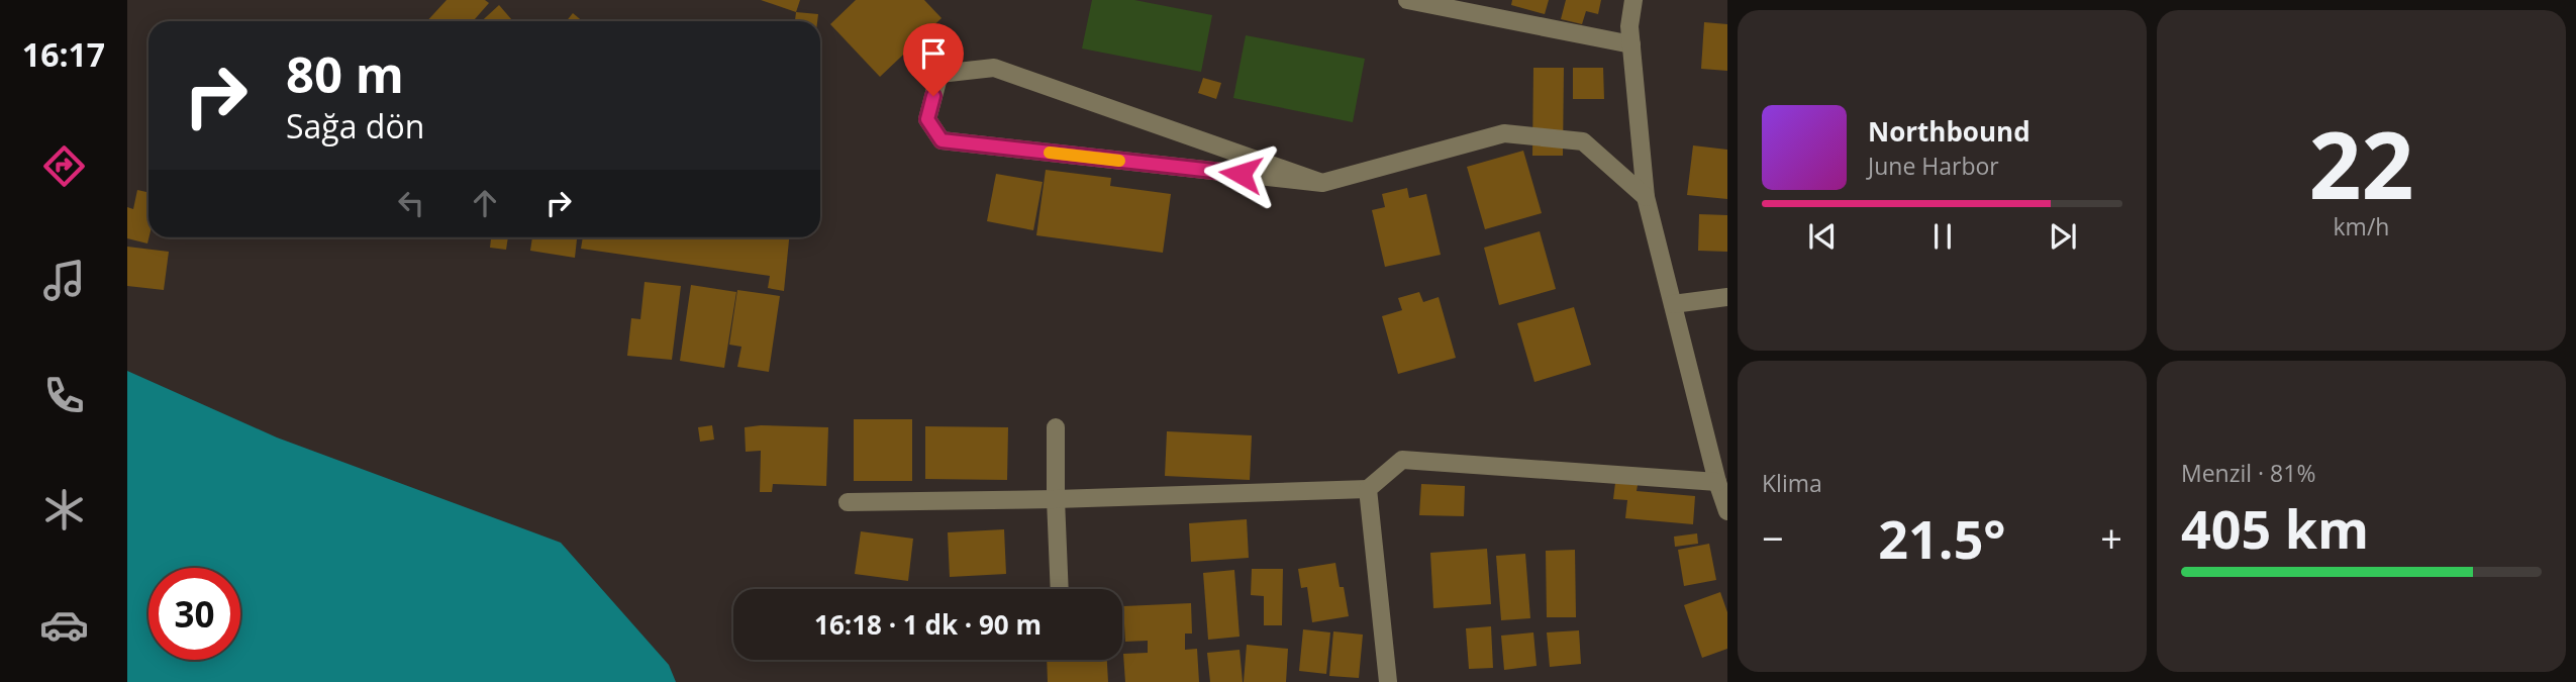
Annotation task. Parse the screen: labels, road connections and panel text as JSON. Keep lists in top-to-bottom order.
{
  "page": {
    "tabs": "16:17",
    "tile": [
      ["22", "km/h"],
      "Klima",
      ["Menzil · 81%", "405 km"]
    ],
    "turn": ["80 m", "Sağa dön"],
    "song": ["Northbound", "June Harbor"],
    "heat": ["−", "21.5°", "+"],
    "limit": "30",
    "trip": "16:18 · 1 dk · 90 m"
  }
}
